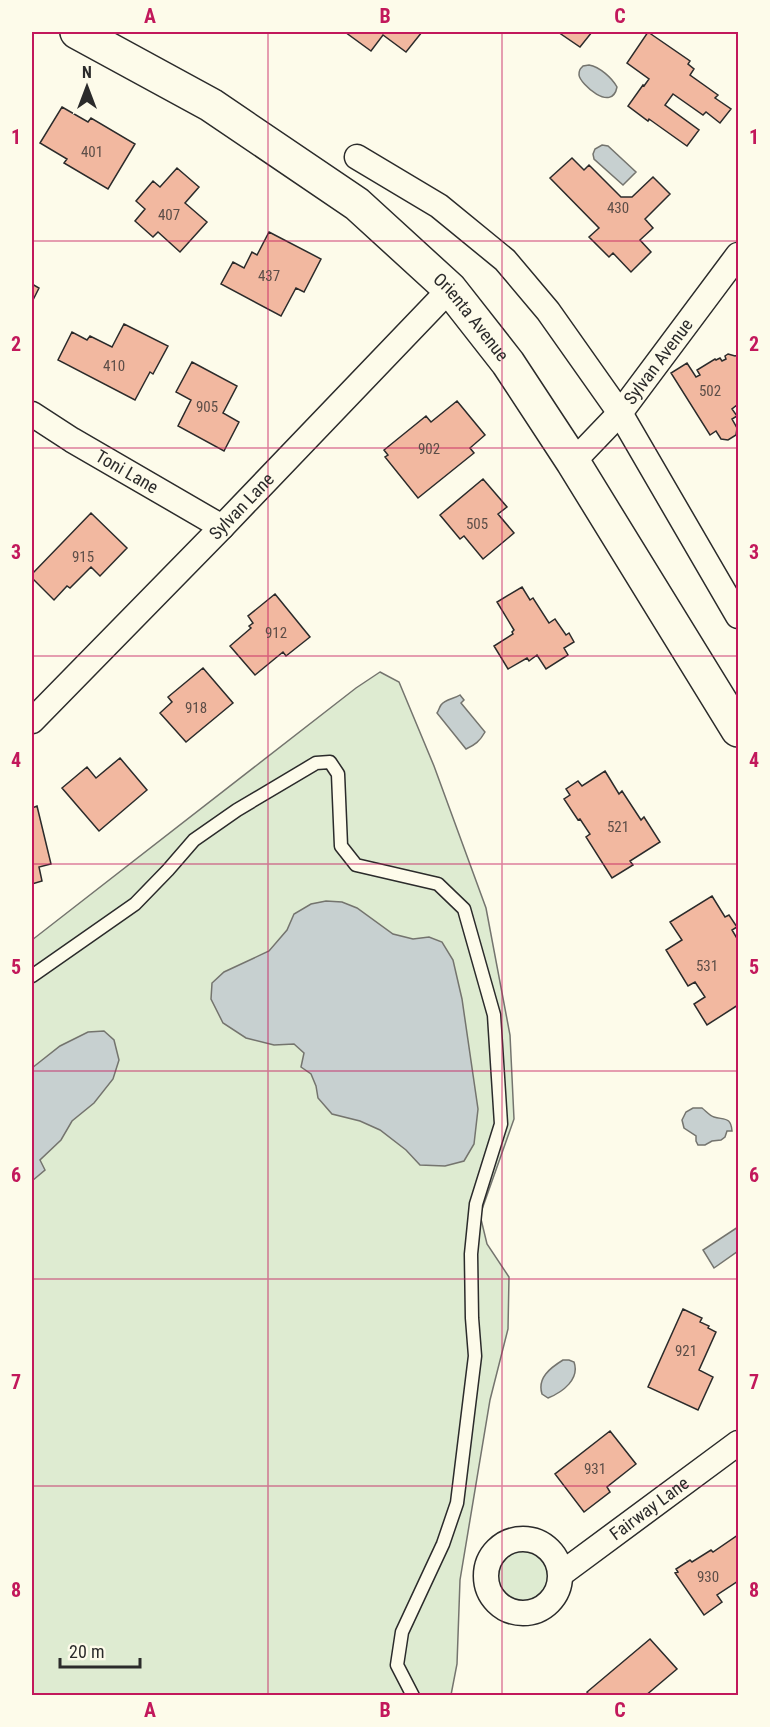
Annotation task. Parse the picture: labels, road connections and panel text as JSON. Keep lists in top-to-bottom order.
{
  "streets": {
    "street": [
      "Orienta Avenue",
      "Sylvan Avenue",
      "Toni Lane",
      "Sylvan Lane",
      "Fairway Lane"
    ]
  },
  "crossings": [
    ["Orienta Avenue", "Sylvan Avenue"],
    ["Orienta Avenue", "Sylvan Lane"],
    ["Toni Lane", "Sylvan Lane"]
  ],
  "house_numbers": [
    "401",
    "430",
    "407",
    "437",
    "410",
    "502",
    "905",
    "902",
    "505",
    "915",
    "912",
    "918",
    "521",
    "531",
    "921",
    "931",
    "930"
  ],
  "scale_bar": "20 m",
  "north": "top",
  "grid": {
    "columns": ["A", "B", "C"],
    "rows": [
      "1",
      "2",
      "3",
      "4",
      "5",
      "6",
      "7",
      "8"
    ]
  }
}
